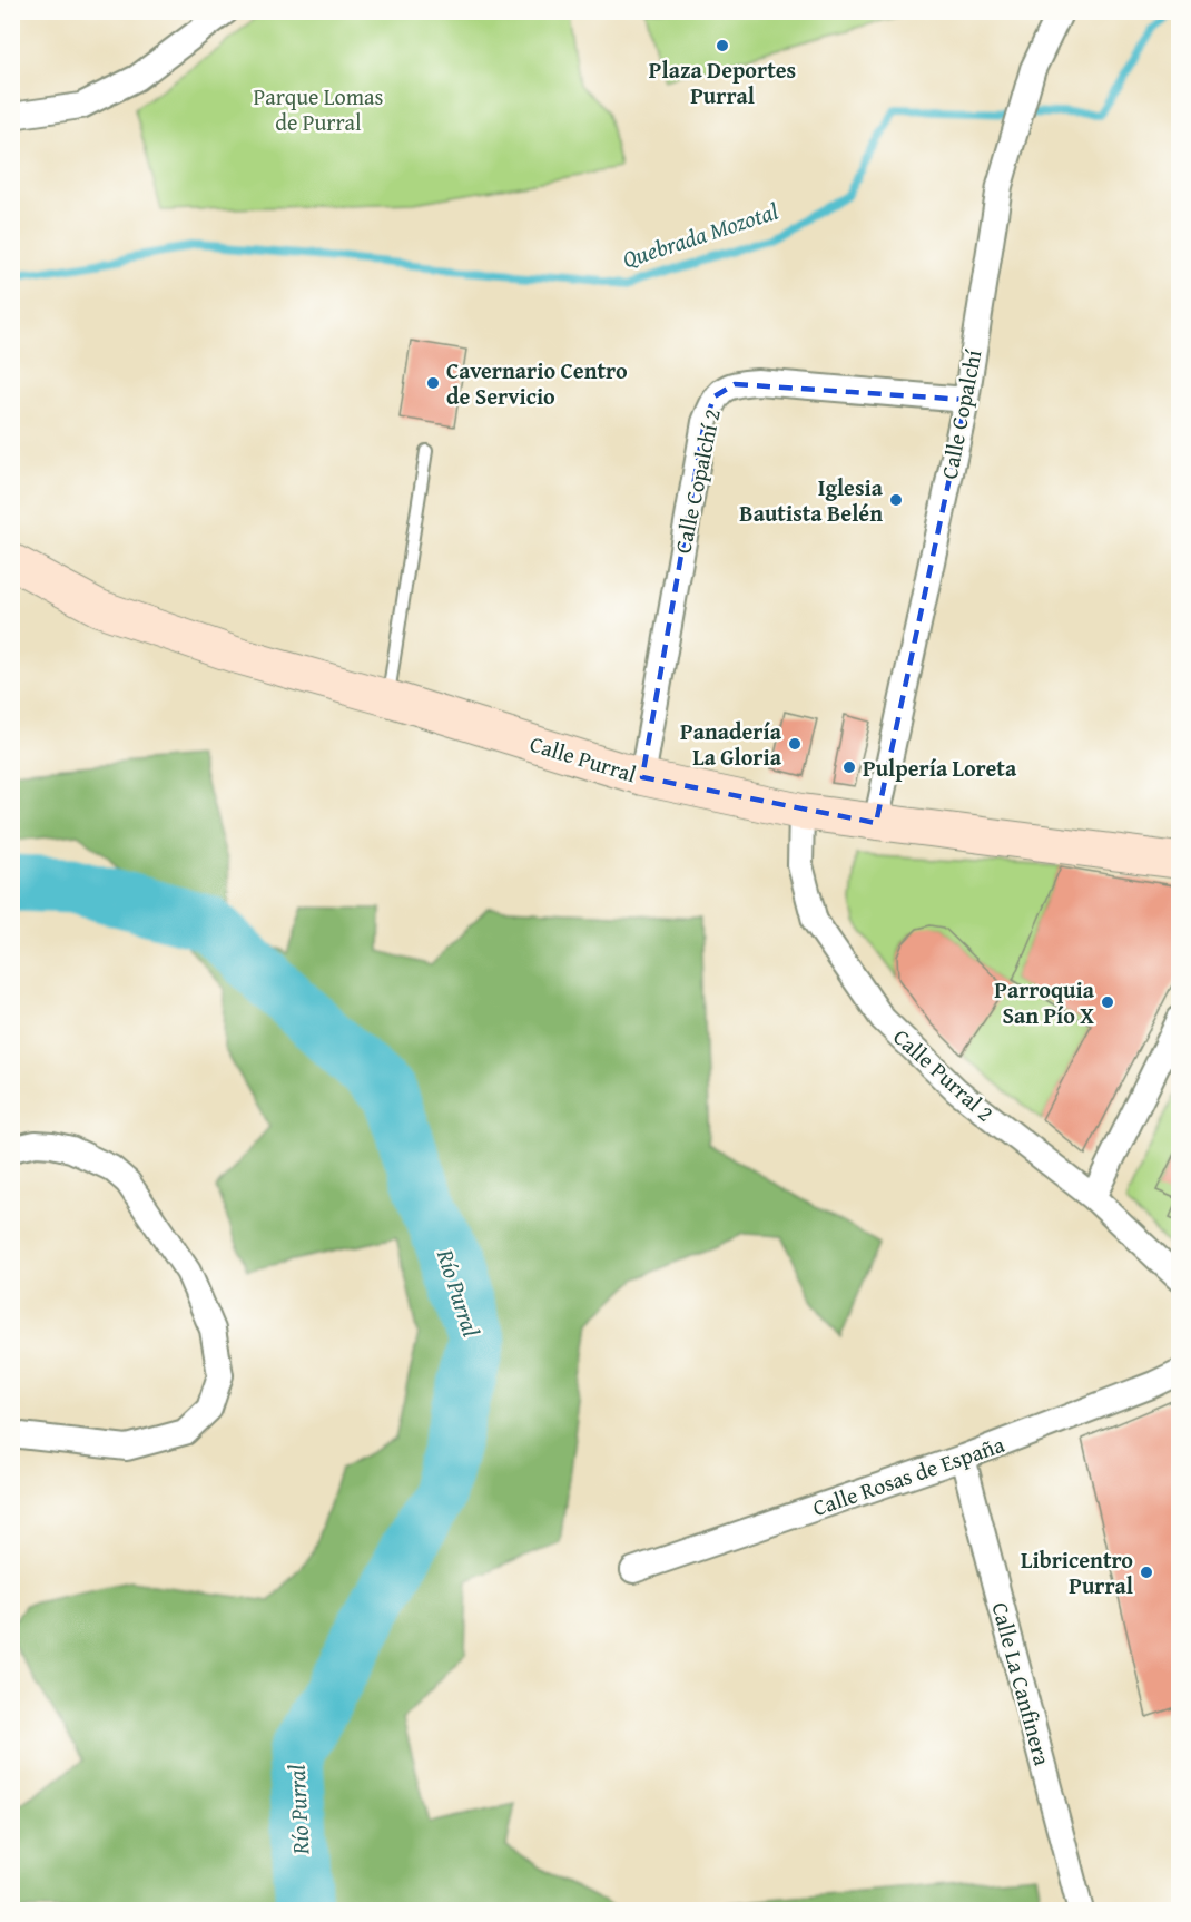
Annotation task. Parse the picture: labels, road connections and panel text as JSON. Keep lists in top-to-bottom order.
{
  "streets": {
    "street": [
      "Calle Copalchí",
      "Calle Copalchí 2",
      "Calle Purral",
      "Calle Purral 2",
      "Calle Rosas de España",
      "Calle La Canfinera"
    ]
  },
  "crossings": [
    ["Calle Copalchí", "Calle Copalchí 2"],
    ["Calle Copalchí", "Calle Purral"],
    ["Calle Copalchí 2", "Calle Purral"],
    ["Calle Purral", "Calle Purral 2"],
    ["Calle Rosas de España", "Calle La Canfinera"]
  ],
  "water": ["Quebrada Mozotal", "Río Purral"],
  "parks": ["Parque Lomas de Purral"],
  "places": [
    "Plaza Deportes Purral",
    "Cavernario Centro de Servicio",
    "Iglesia Bautista Belén",
    "Panadería La Gloria",
    "Pulpería Loreta",
    "Parroquia San Pío X",
    "Libricentro Purral"
  ]
}
